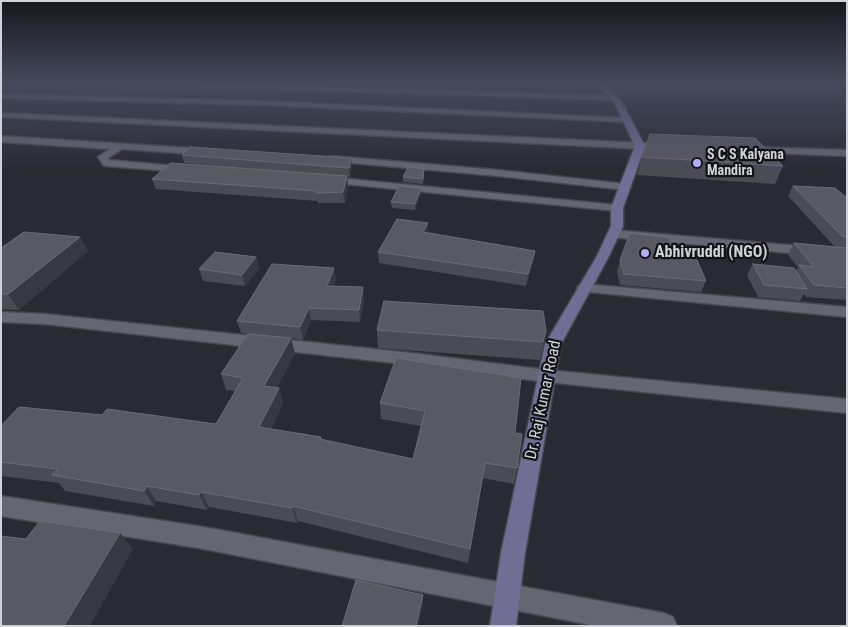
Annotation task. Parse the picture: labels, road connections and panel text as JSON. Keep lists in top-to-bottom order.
{
  "streets": {
    "street": ["Dr. Raj Kumar Road"]
  },
  "places": ["S C S Kalyana Mandira", "Abhivruddi (NGO)"]
}
